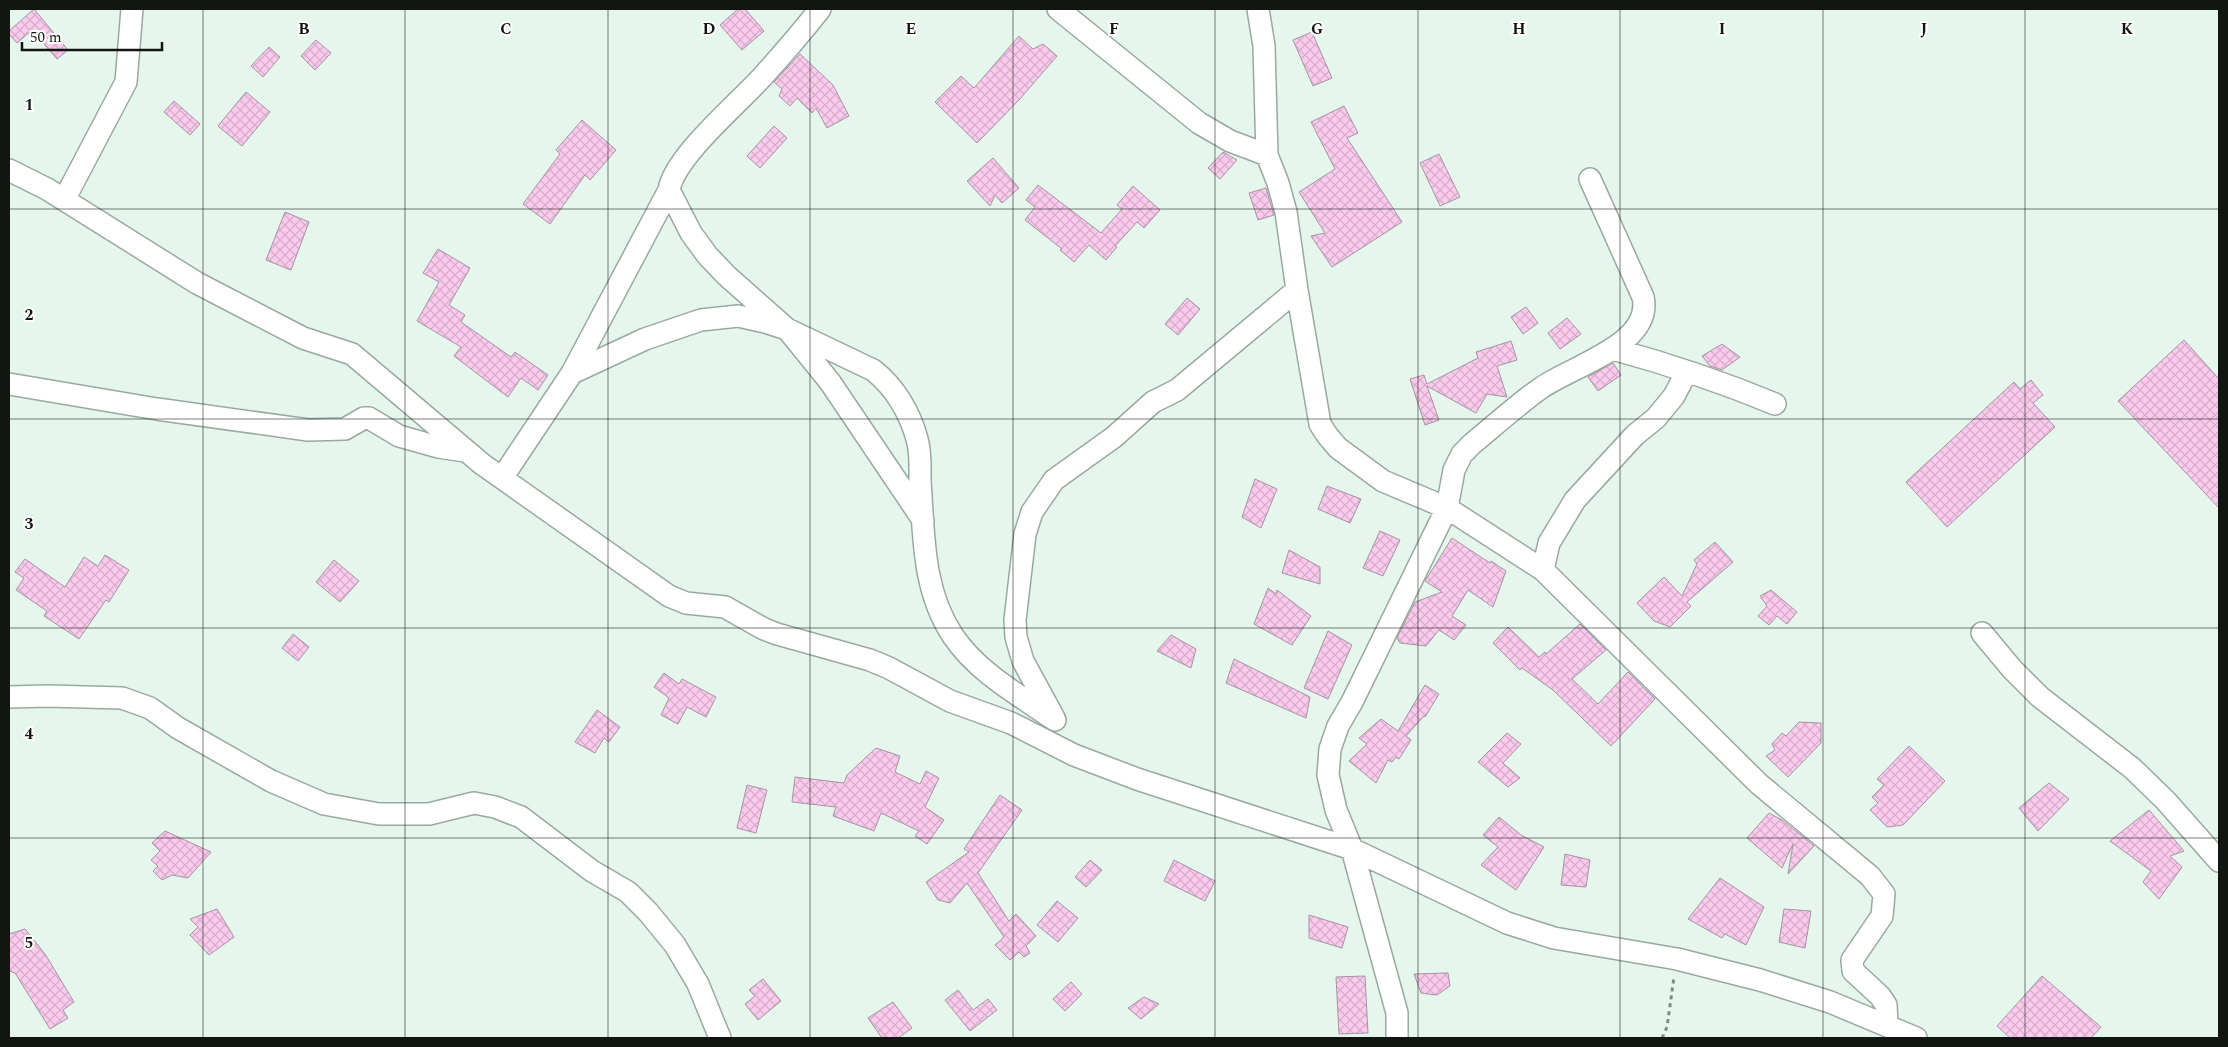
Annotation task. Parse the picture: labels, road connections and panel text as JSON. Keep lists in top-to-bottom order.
{
  "scale_bar": "50 m",
  "grid": {
    "columns": [
      "B",
      "C",
      "D",
      "E",
      "F",
      "G",
      "H",
      "I",
      "J",
      "K"
    ],
    "rows": [
      "1",
      "2",
      "3",
      "4",
      "5"
    ]
  }
}
